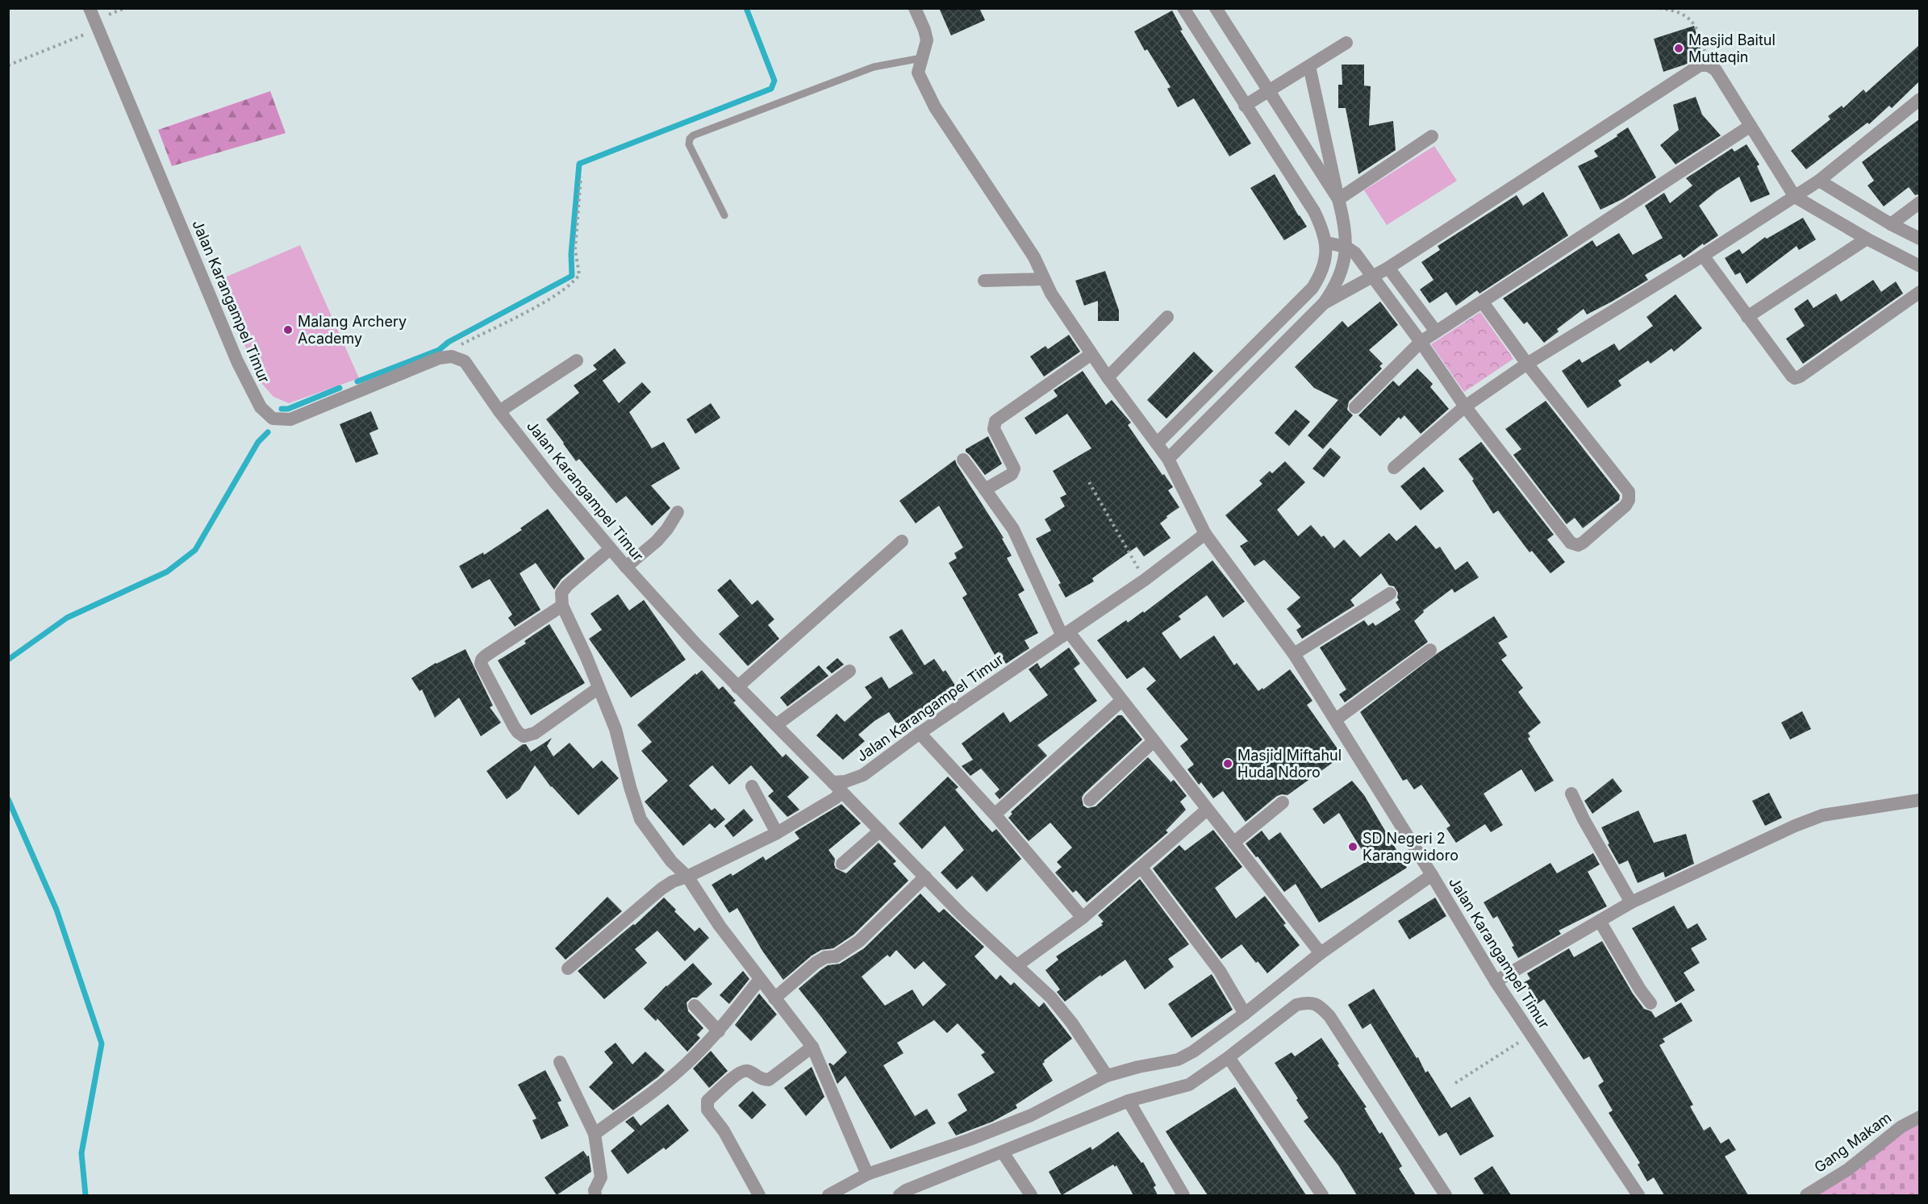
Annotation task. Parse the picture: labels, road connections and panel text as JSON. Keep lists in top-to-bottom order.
{
  "streets": {
    "street": ["Jalan Karangampel Timur", "Gang Makam"]
  },
  "places": [
    "Masjid Baitul Muttaqin",
    "Malang Archery Academy",
    "Masjid Miftahul Huda Ndoro",
    "SD Negeri 2 Karangwidoro"
  ]
}
